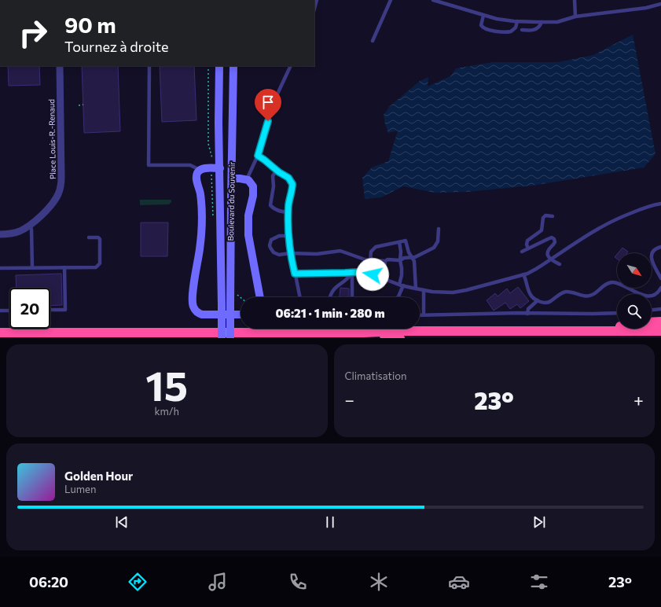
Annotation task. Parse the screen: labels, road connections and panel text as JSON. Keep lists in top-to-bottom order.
{
  "streets": {
    "street": ["Place Louis-R.-Renaud", "Boulevard du Souvenir"]
  },
  "north": "bottom right",
  "page": {
    "turn": ["90 m", "Tournez à droite"],
    "limit": "20",
    "trip": "06:21 · 1 min · 280 m",
    "tile": [
      ["15", "km/h"],
      "Climatisation"
    ],
    "heat": ["−", "23°", "+"],
    "song": ["Golden Hour", "Lumen"],
    "tabs": ["06:20", "23°"]
  }
}
